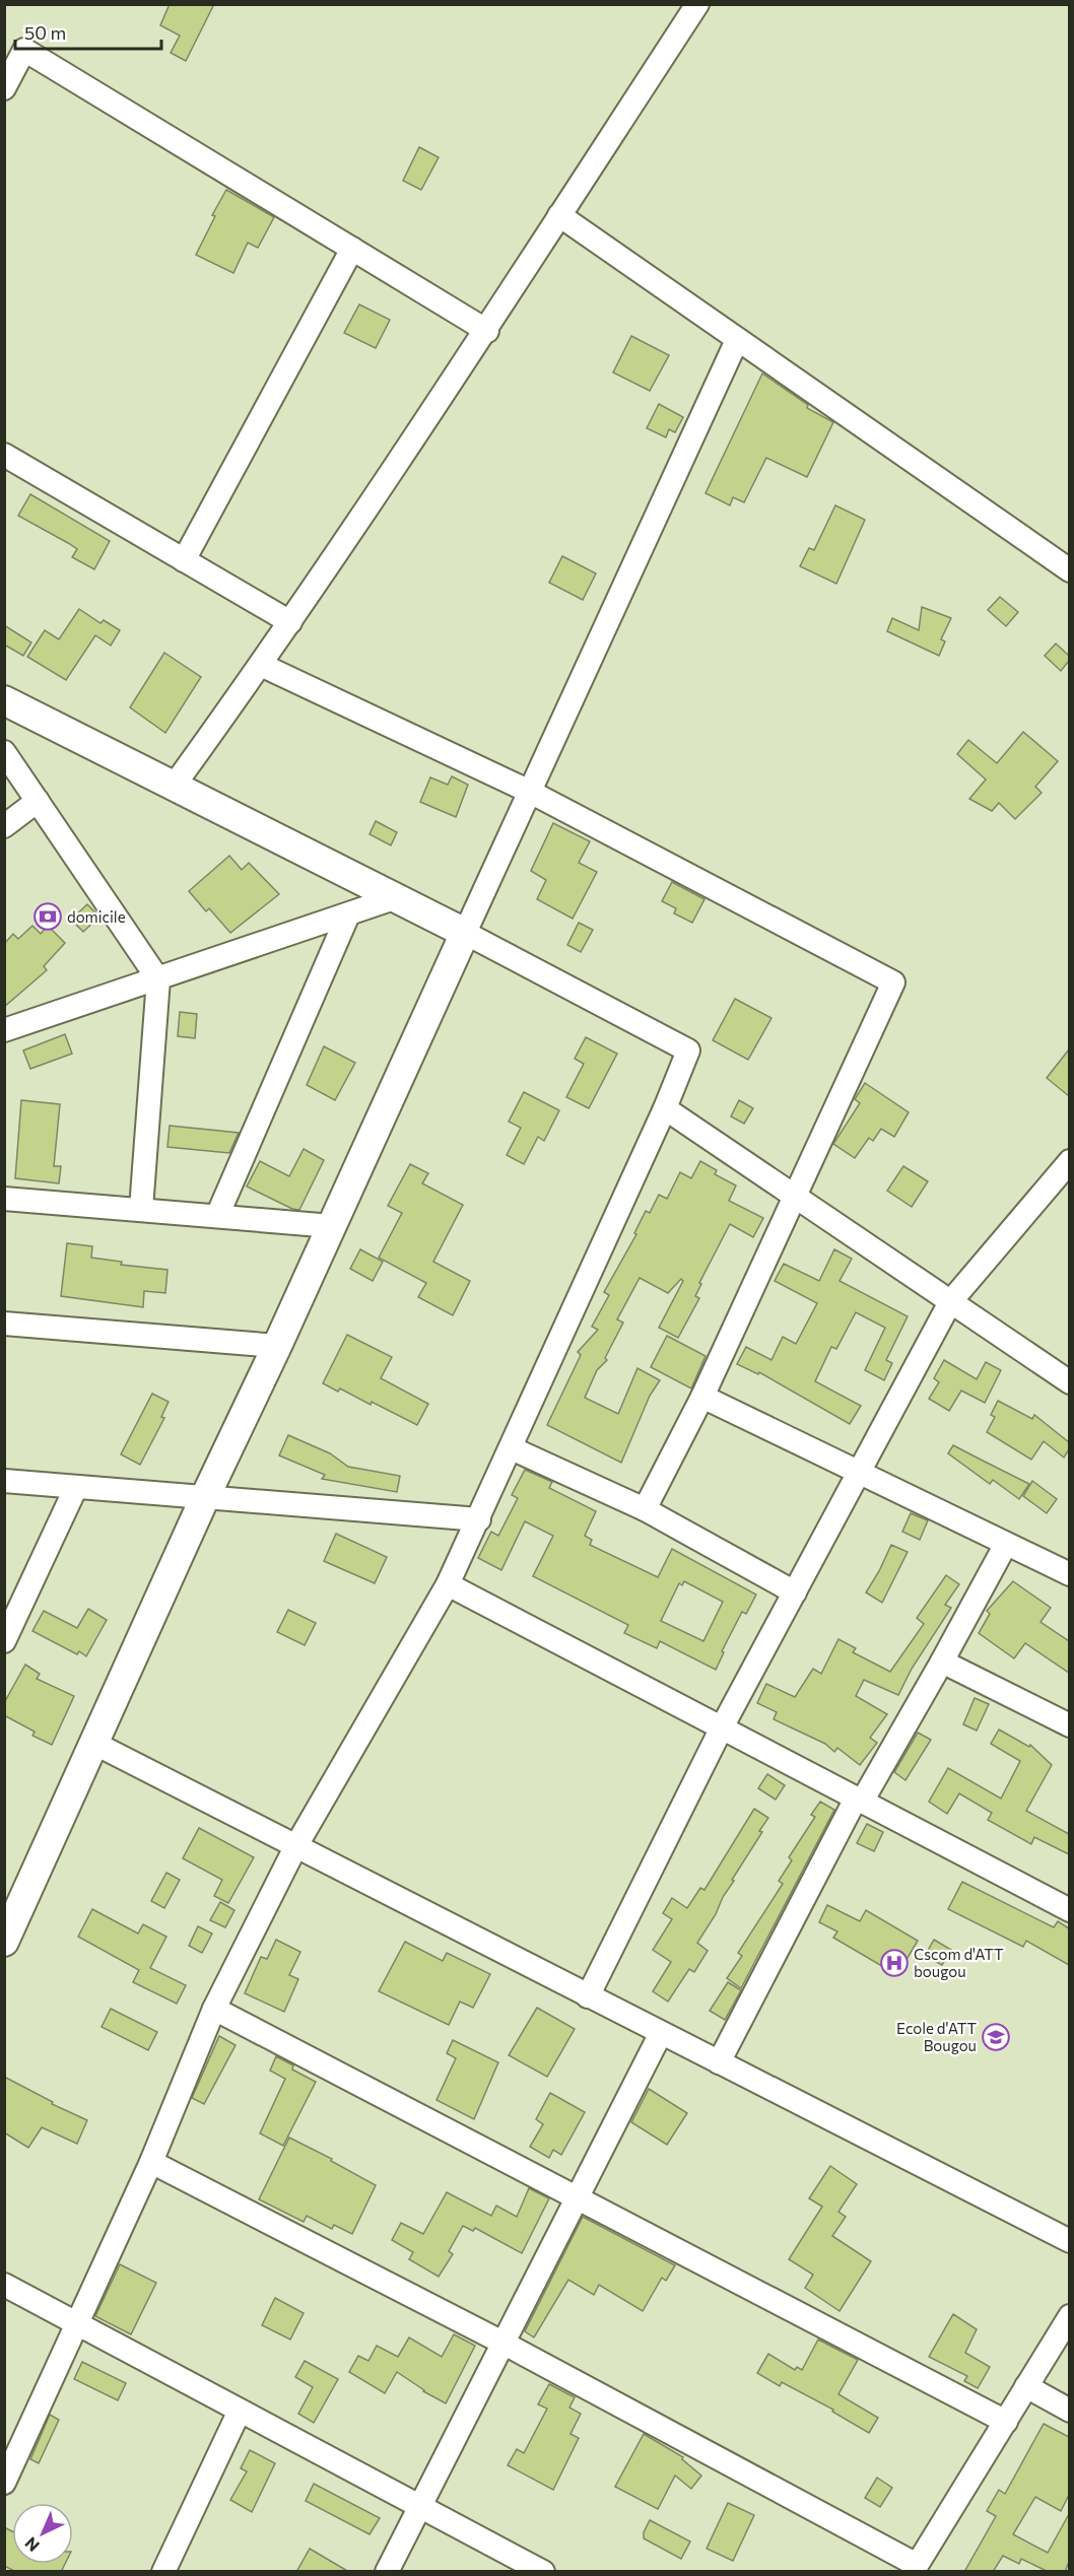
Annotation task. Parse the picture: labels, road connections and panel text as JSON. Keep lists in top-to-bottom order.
{
  "places": {
    "bank": ["domicile"],
    "hospital": ["Cscom d'ATT bougou"],
    "school or university": ["Ecole d'ATT Bougou"]
  },
  "scale_bar": "50 m",
  "north": "bottom left"
}
